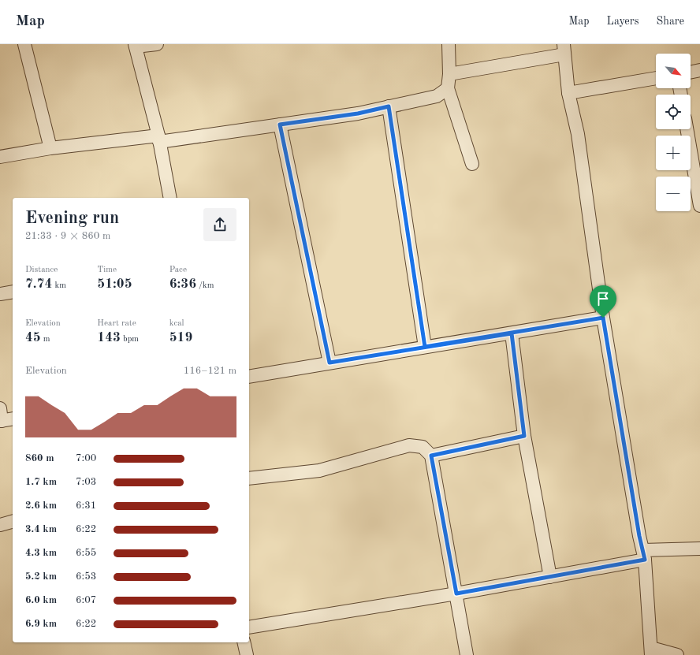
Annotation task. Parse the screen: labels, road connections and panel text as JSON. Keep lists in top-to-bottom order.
{
  "north": "bottom right",
  "page": {
    "header": "Map",
    "nav": ["Map", "Layers", "Share"],
    "map_buttons": ["+", "−"],
    "heading": ["Evening run", "21:33 · 9 × 860 m"],
    "stats": [
      ["Distance", "7.74 km"],
      ["Time", "51:05"],
      ["Pace", "6:36 /km"],
      ["Elevation", "45 m"],
      ["Heart rate", "143 bpm"],
      ["kcal", "519"]
    ],
    "chart": ["Elevation", "116–121 m"],
    "list": [
      {
        "name": "860 m",
        "note": "7:00"
      },
      {
        "name": "1.7 km",
        "note": "7:03"
      },
      {
        "name": "2.6 km",
        "note": "6:31"
      },
      {
        "name": "3.4 km",
        "note": "6:22"
      },
      {
        "name": "4.3 km",
        "note": "6:55"
      },
      {
        "name": "5.2 km",
        "note": "6:53"
      },
      {
        "name": "6.0 km",
        "note": "6:07"
      },
      {
        "name": "6.9 km",
        "note": "6:22"
      }
    ]
  }
}
